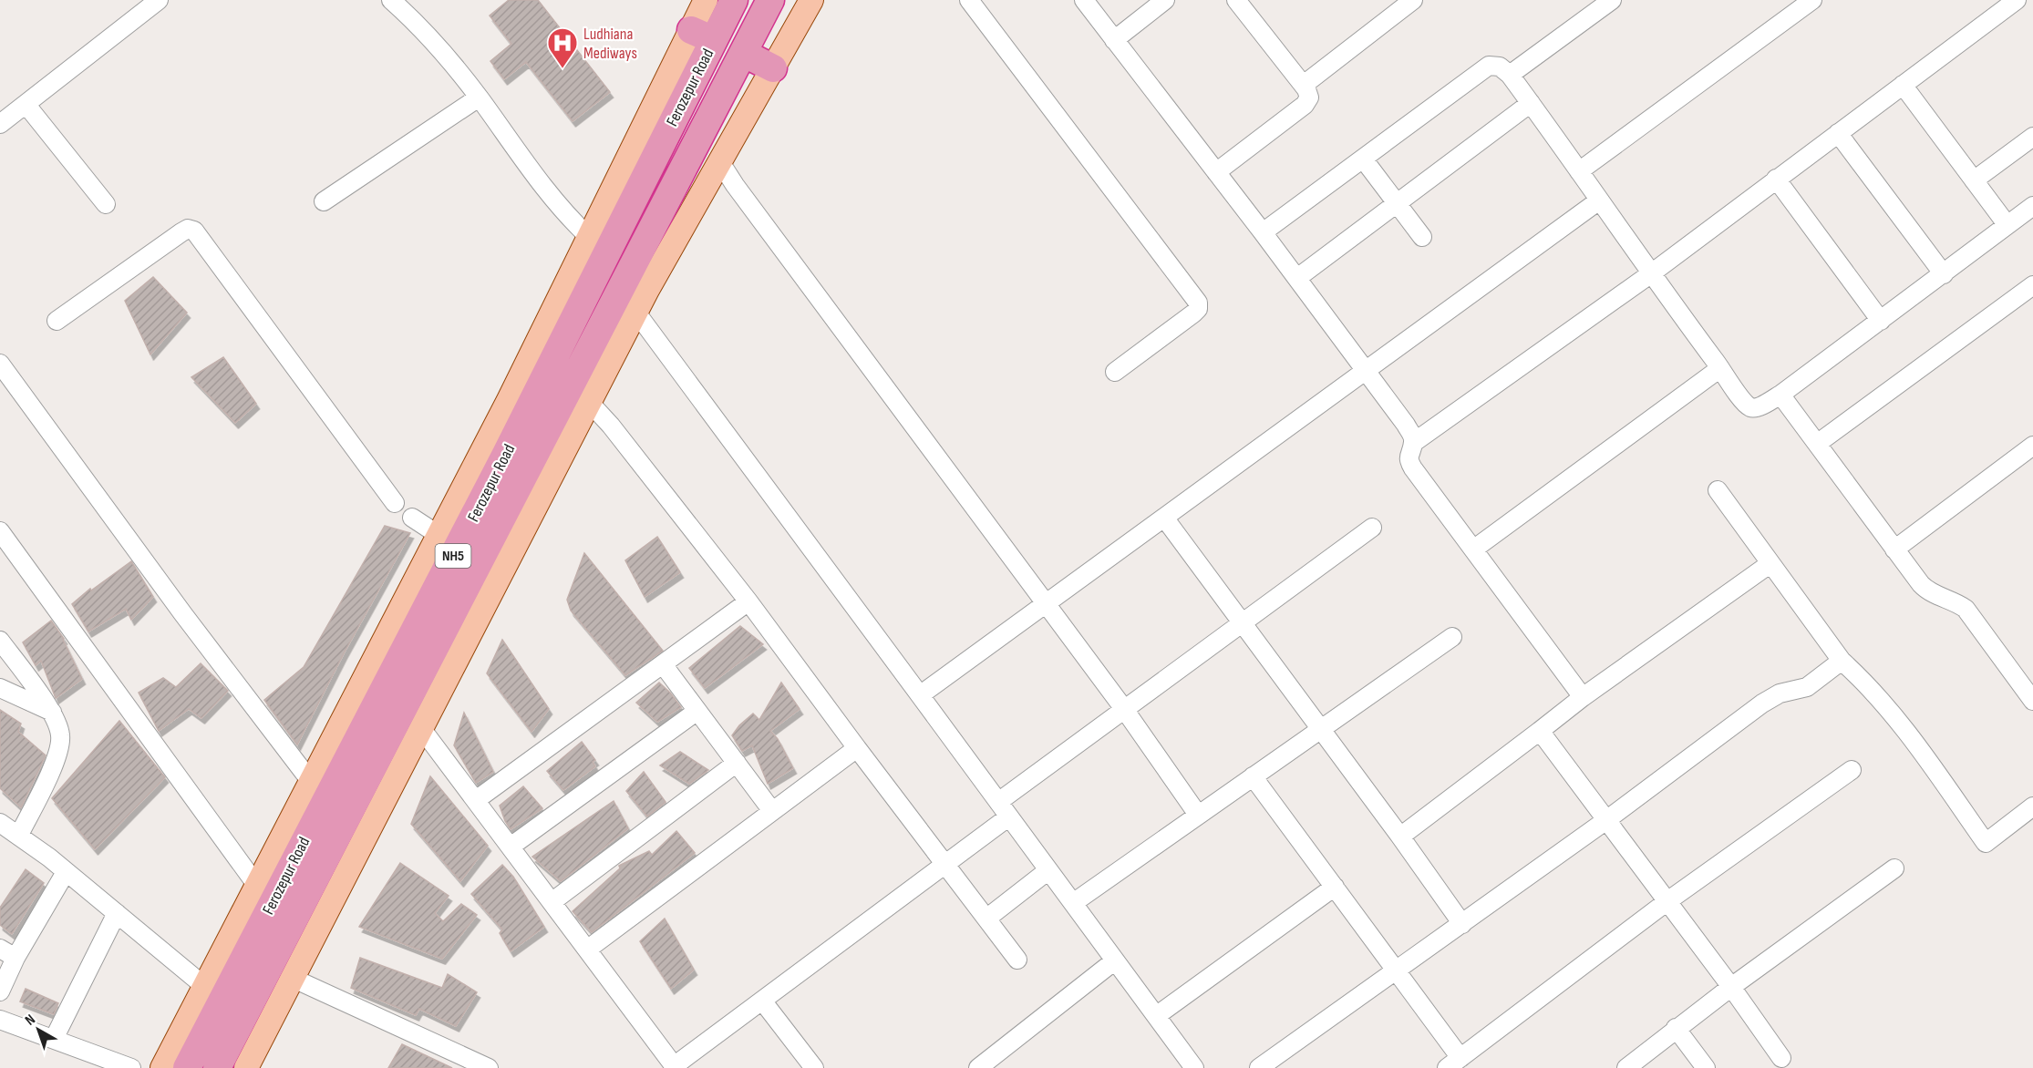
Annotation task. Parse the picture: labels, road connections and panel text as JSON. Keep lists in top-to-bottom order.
{
  "streets": {
    "highway": ["Ferozepur Road", "NH5"]
  },
  "crossings": [
    ["Ferozepur Road", "NH5"]
  ],
  "places": {
    "hospital": ["Ludhiana Mediways"]
  },
  "north": "top left"
}
